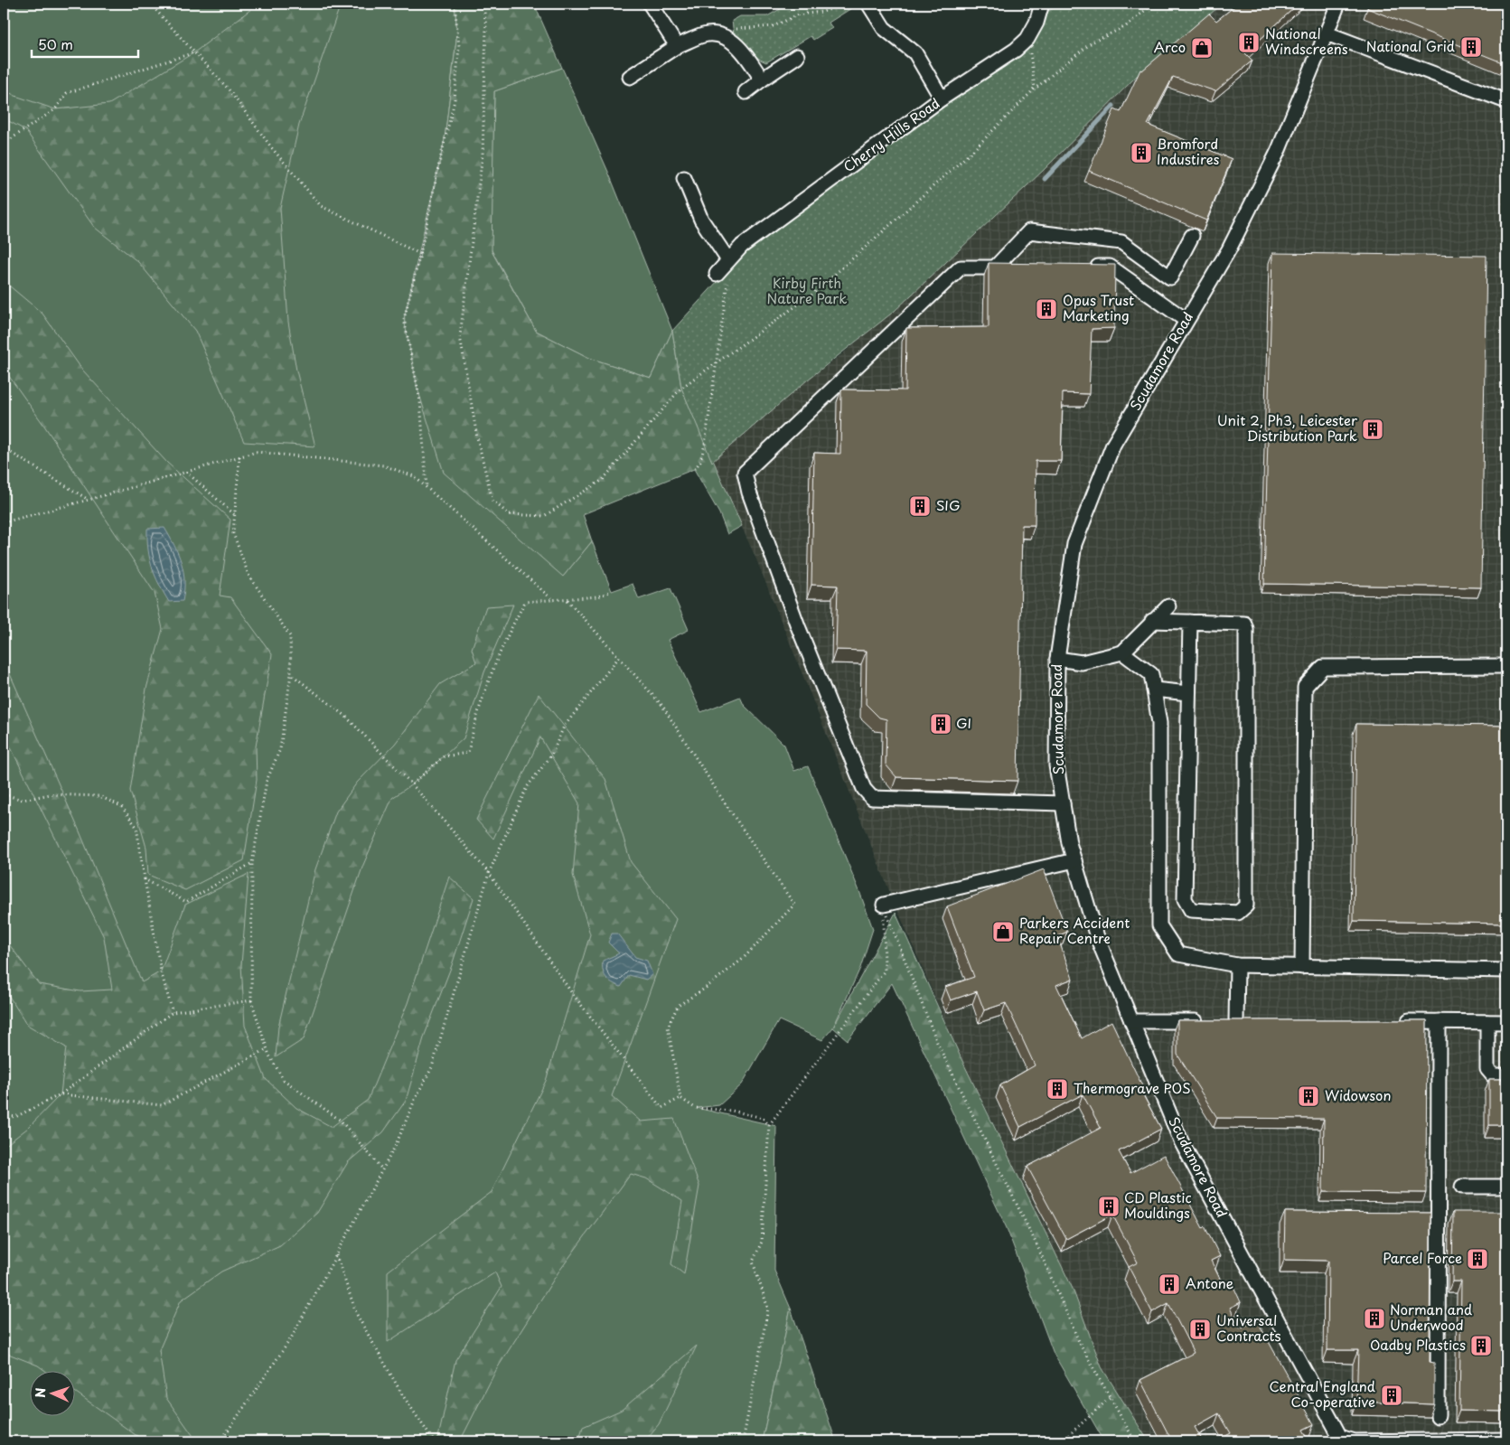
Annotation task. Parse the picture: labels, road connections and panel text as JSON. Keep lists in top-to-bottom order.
{
  "streets": {
    "street": ["Cherry Hills Road", "Scudamore Road"]
  },
  "parks": ["Kirby Firth Nature Park"],
  "places": {
    "building": [
      "National Windscreens",
      "National Grid",
      "Bromford Industires",
      "Opus Trust Marketing",
      "Unit 2, Ph3, Leicester Distribution Park",
      "SIG",
      "GI",
      "Thermograve POS",
      "Widowson",
      "CD Plastic Mouldings",
      "Parcel Force",
      "Antone",
      "Norman and Underwood",
      "Universal Contracts",
      "Oadby Plastics",
      "Central England Co-operative"
    ],
    "shop": ["Arco", "Parkers Accident Repair Centre"]
  },
  "scale_bar": "50 m",
  "north": "left"
}
